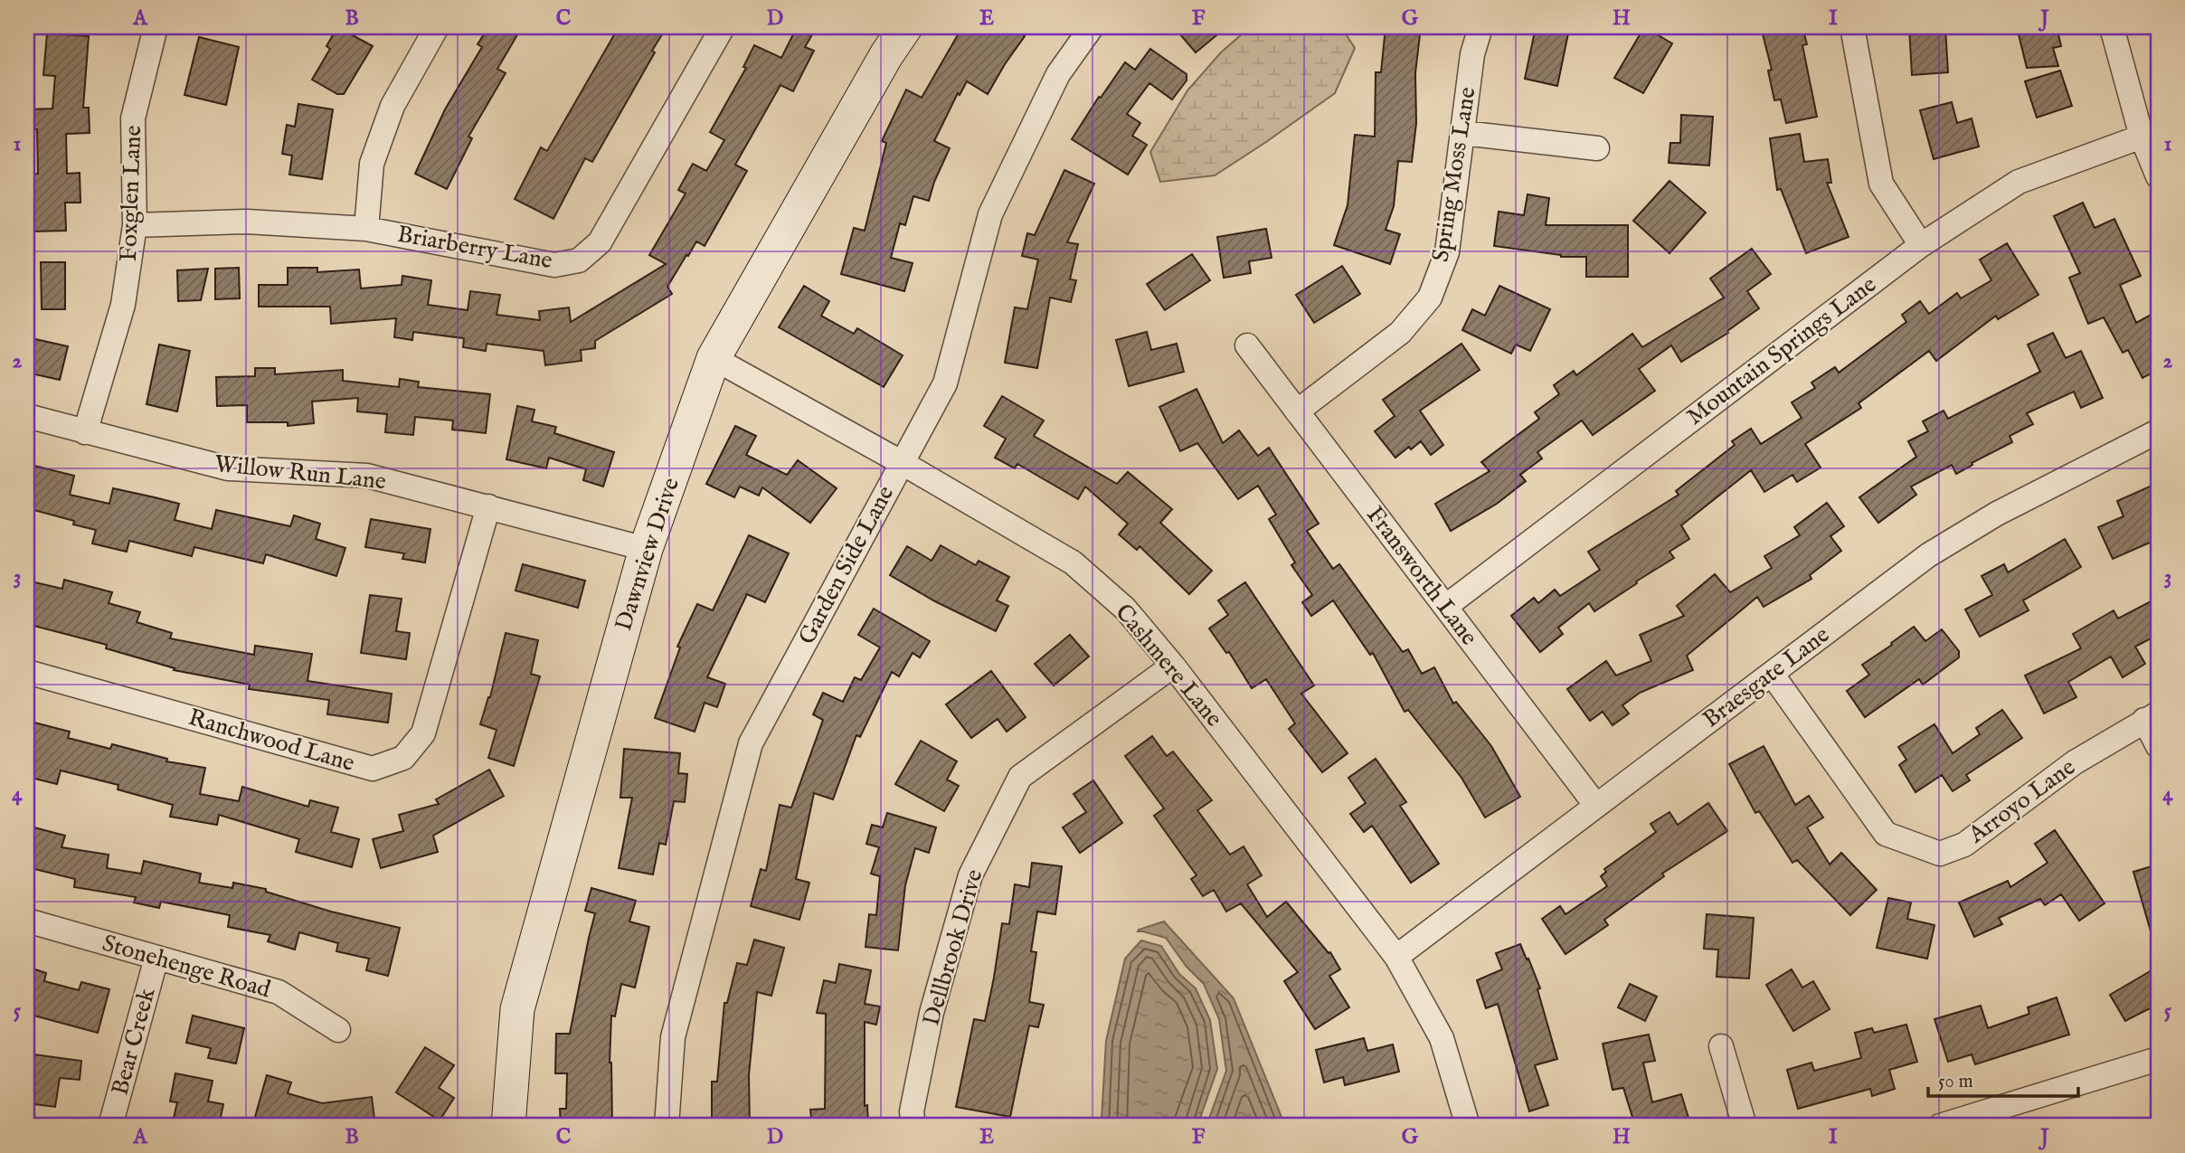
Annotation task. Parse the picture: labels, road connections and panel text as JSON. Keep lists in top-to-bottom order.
{
  "streets": {
    "street": [
      "Spring Moss Lane",
      "Foxglen Lane",
      "Briarberry Lane",
      "Mountain Springs Lane",
      "Willow Run Lane",
      "Dawnview Drive",
      "Garden Side Lane",
      "Fransworth Lane",
      "Cashmere Lane",
      "Braesgate Lane",
      "Ranchwood Lane",
      "Arroyo Lane",
      "Dellbrook Drive",
      "Stonehenge Road",
      "Bear Creek"
    ]
  },
  "crossings": [
    ["Spring Moss Lane", "Fransworth Lane"],
    ["Foxglen Lane", "Briarberry Lane"],
    ["Foxglen Lane", "Willow Run Lane"],
    ["Mountain Springs Lane", "Fransworth Lane"],
    ["Willow Run Lane", "Dawnview Drive"],
    ["Willow Run Lane", "Ranchwood Lane"],
    ["Dawnview Drive", "Cashmere Lane"],
    ["Garden Side Lane", "Cashmere Lane"],
    ["Fransworth Lane", "Braesgate Lane"],
    ["Cashmere Lane", "Braesgate Lane"],
    ["Cashmere Lane", "Dellbrook Drive"],
    ["Braesgate Lane", "Arroyo Lane"],
    ["Stonehenge Road", "Bear Creek"]
  ],
  "scale_bar": "50 m",
  "grid": {
    "columns": [
      "A",
      "B",
      "C",
      "D",
      "E",
      "F",
      "G",
      "H",
      "I",
      "J"
    ],
    "rows": [
      "1",
      "2",
      "3",
      "4",
      "5"
    ]
  }
}
